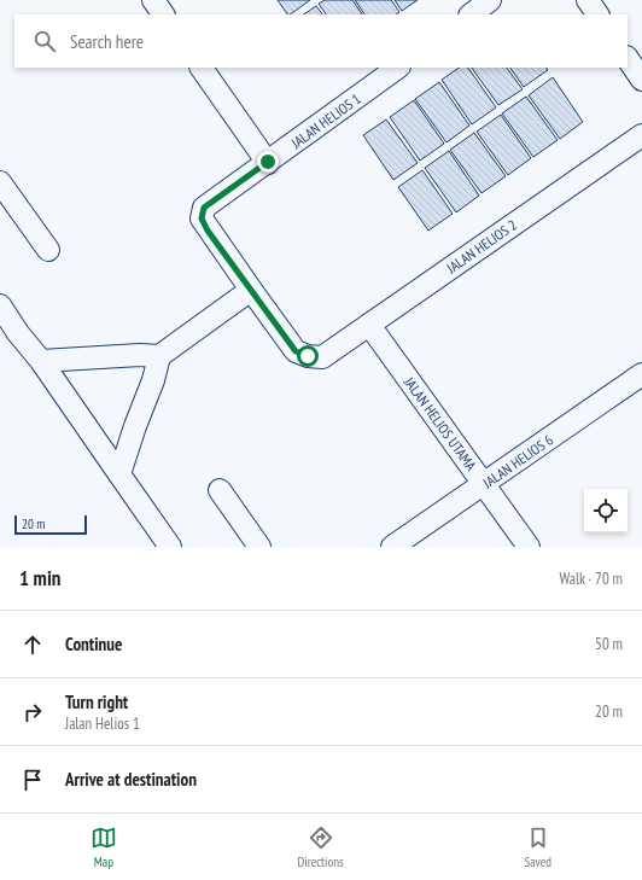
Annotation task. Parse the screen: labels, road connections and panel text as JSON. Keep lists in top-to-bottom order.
{
  "streets": {
    "street": [
      "JALAN HELIOS 1",
      "JALAN HELIOS 2",
      "JALAN HELIOS UTAMA",
      "JALAN HELIOS 6"
    ]
  },
  "crossings": [
    ["JALAN HELIOS 1", "JALAN HELIOS 2"],
    ["JALAN HELIOS 2", "JALAN HELIOS UTAMA"],
    ["JALAN HELIOS UTAMA", "JALAN HELIOS 6"]
  ],
  "scale_bar": "20 m",
  "page": {
    "search": "Search here",
    "scale": "20 m",
    "heading": ["1 min", "Walk · 70 m"],
    "list": [
      ["Continue", "50 m"],
      ["Turn right", "Jalan Helios 1", "20 m"],
      "Arrive at destination"
    ],
    "nav": ["Map", "Directions", "Saved"]
  }
}
